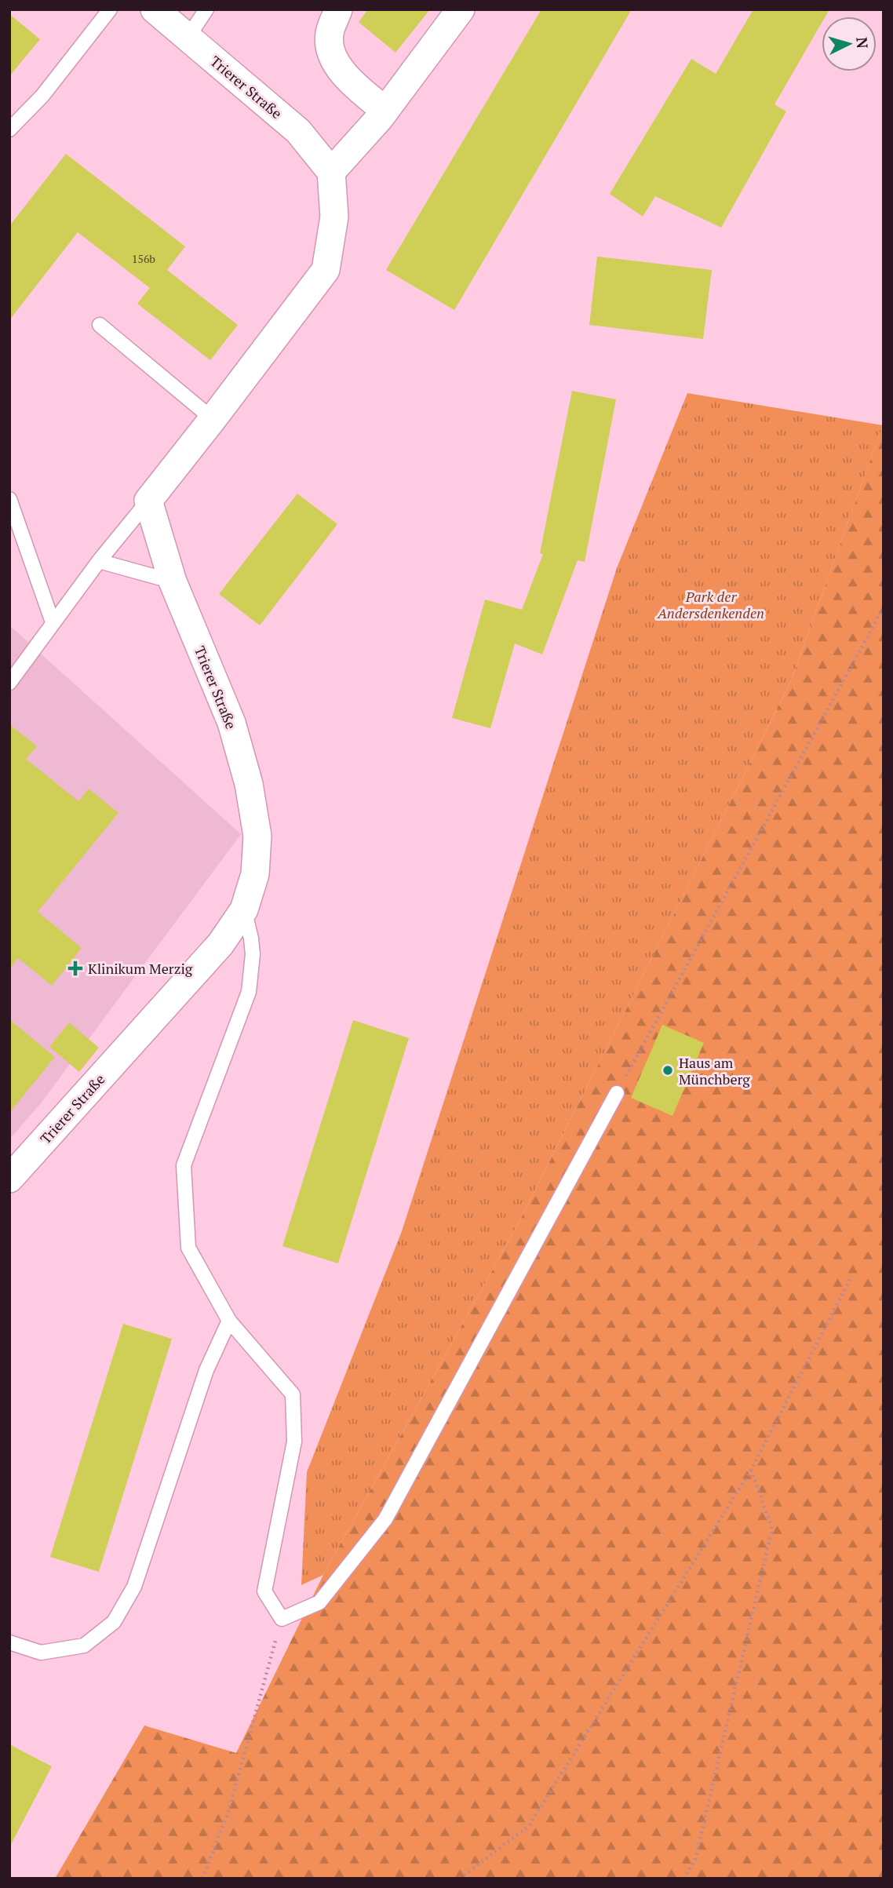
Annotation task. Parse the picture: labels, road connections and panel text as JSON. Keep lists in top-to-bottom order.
{
  "streets": {
    "street": ["Trierer Straße"]
  },
  "parks": ["Park der Andersdenkenden"],
  "places": {
    "health": ["Klinikum Merzig"],
    "other": ["Haus am Münchberg"]
  },
  "house_numbers": ["156b"],
  "north": "right"
}
